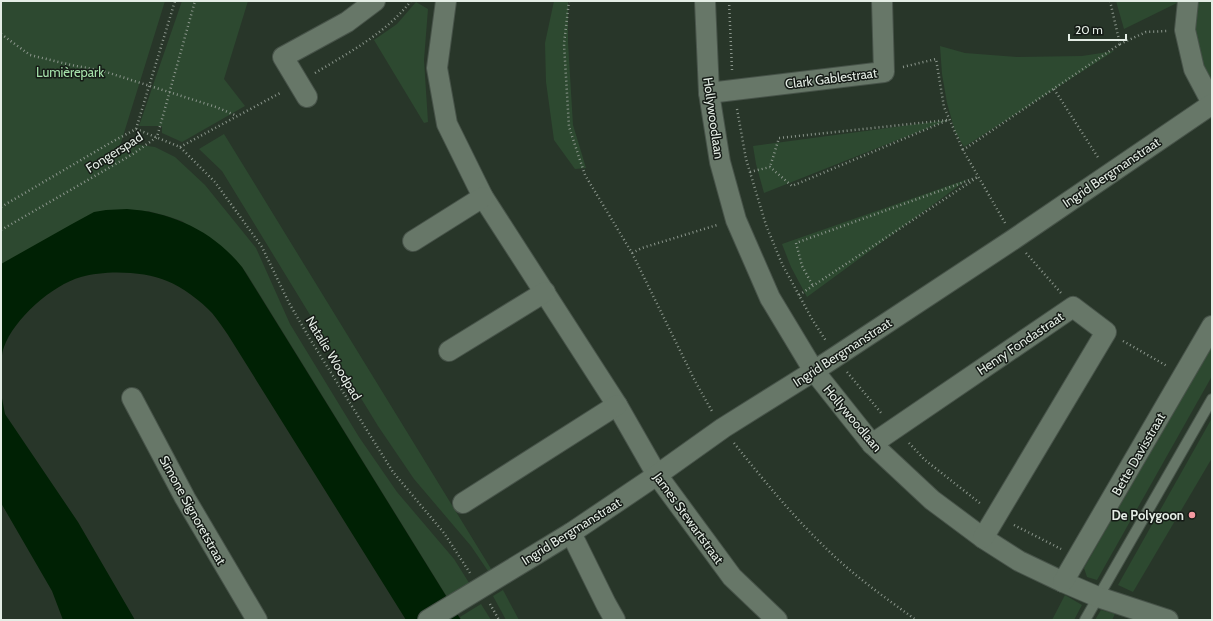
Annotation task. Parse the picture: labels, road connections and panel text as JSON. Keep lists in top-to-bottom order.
{
  "streets": {
    "street": [
      "Clark Gablestraat",
      "Hollywoodlaan",
      "Ingrid Bergmanstraat",
      "Henry Fondastraat",
      "Bette Davisstraat",
      "Simone Signoretstraat",
      "James Stewartstraat"
    ],
    "path": ["Fongerspad", "Natalie Woodpad"]
  },
  "crossings": [
    ["Clark Gablestraat", "Hollywoodlaan"],
    ["Hollywoodlaan", "Ingrid Bergmanstraat"],
    ["Hollywoodlaan", "Henry Fondastraat"],
    ["Hollywoodlaan", "Bette Davisstraat"],
    ["Fongerspad", "Natalie Woodpad"],
    ["Ingrid Bergmanstraat", "Natalie Woodpad"],
    ["Ingrid Bergmanstraat", "James Stewartstraat"]
  ],
  "parks": ["Lumièrepark"],
  "places": ["De Polygoon"],
  "scale_bar": "20 m"
}
